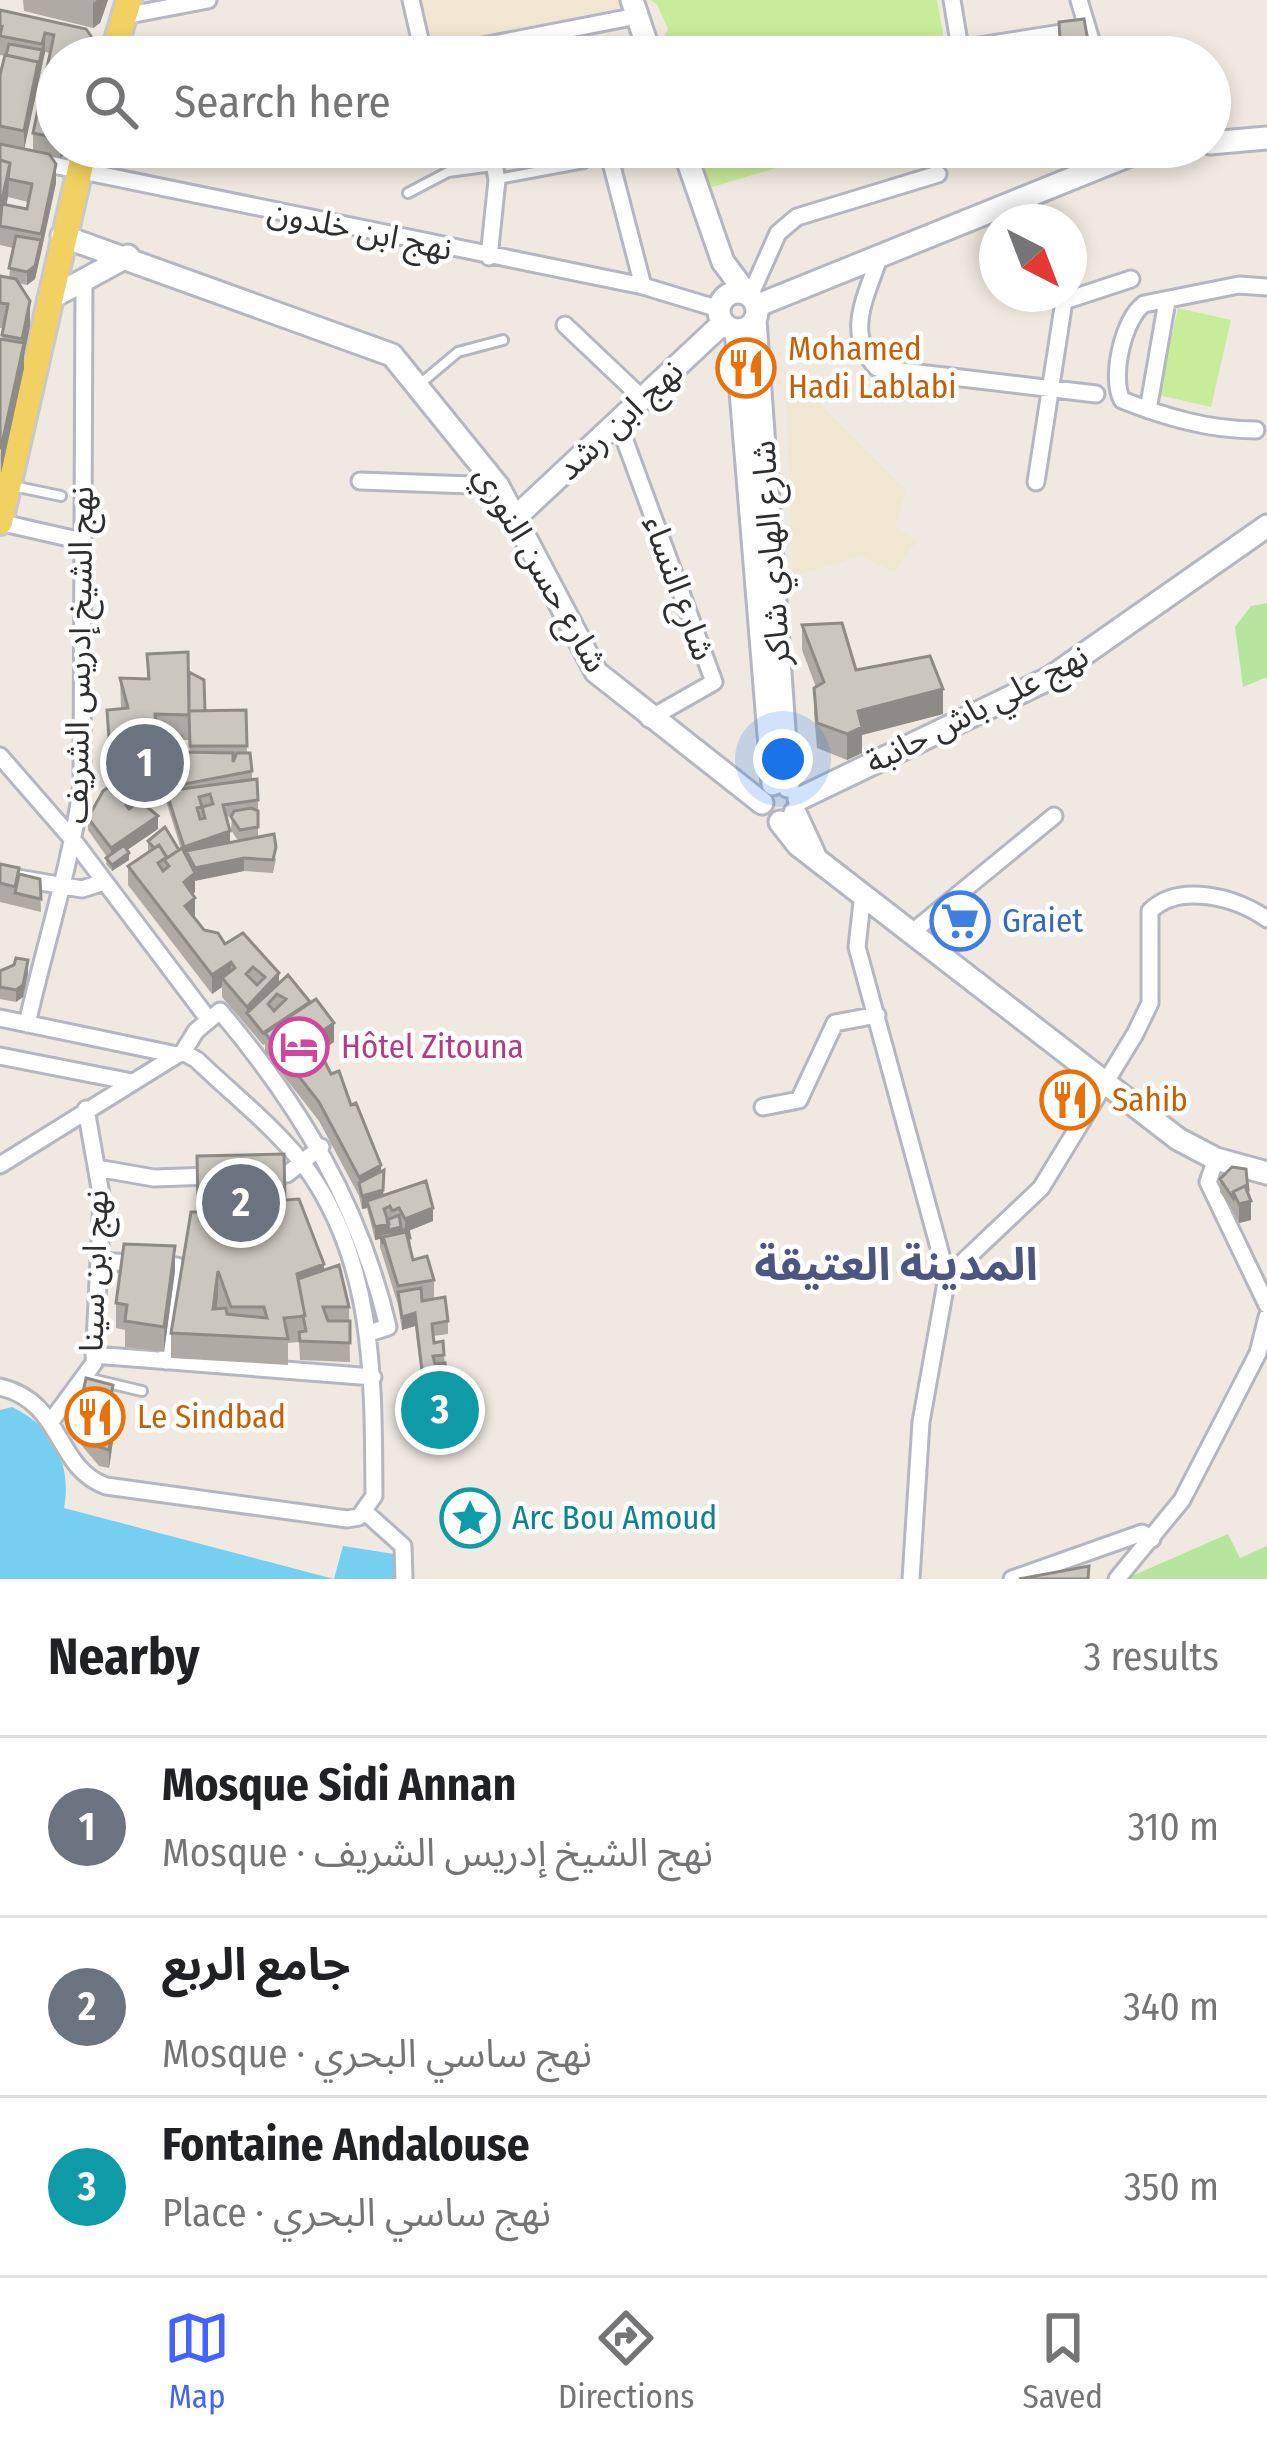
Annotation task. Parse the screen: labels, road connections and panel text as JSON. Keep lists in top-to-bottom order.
{
  "streets": {
    "street": [
      "نهج ابن خلدون",
      "نهج ابن رشد",
      "شارع الهادي شاكر",
      "شارع حسن النوري",
      "شارع النساء",
      "نهج الشيخ إدريس الشريف",
      "نهج علي باش حانبة",
      "نهج ابن سينا"
    ]
  },
  "crossings": [
    ["نهج ابن خلدون", "نهج ابن رشد"],
    ["نهج ابن خلدون", "شارع الهادي شاكر"],
    ["نهج ابن رشد", "شارع الهادي شاكر"],
    ["نهج ابن رشد", "شارع حسن النوري"],
    ["نهج ابن رشد", "شارع النساء"],
    ["شارع الهادي شاكر", "شارع حسن النوري"],
    ["شارع الهادي شاكر", "نهج علي باش حانبة"],
    ["شارع حسن النوري", "شارع النساء"],
    ["شارع حسن النوري", "نهج علي باش حانبة"]
  ],
  "districts": ["المدينة العتيقة"],
  "places": {
    "restaurant": ["Mohamed Hadi Lablabi", "Sahib", "Le Sindbad"],
    "supermarket": ["Graiet"],
    "hotel": ["Hôtel Zitouna"],
    "place": ["Arc Bou Amoud"]
  },
  "north": "bottom right",
  "page": {
    "search": "Search here",
    "pins": ["1", "2", "3"],
    "heading": ["Nearby", "3 results"],
    "list": [
      {
        "mark": "1",
        "name": "Mosque Sidi Annan",
        "note": "Mosque · نهج الشيخ إدريس الشريف",
        "value": "310 m"
      },
      {
        "mark": "2",
        "name": "جامع الربع",
        "note": "Mosque · نهج ساسي البحري",
        "value": "340 m"
      },
      {
        "mark": "3",
        "name": "Fontaine Andalouse",
        "note": "Place · نهج ساسي البحري",
        "value": "350 m"
      }
    ],
    "nav": ["Map", "Directions", "Saved"]
  }
}
